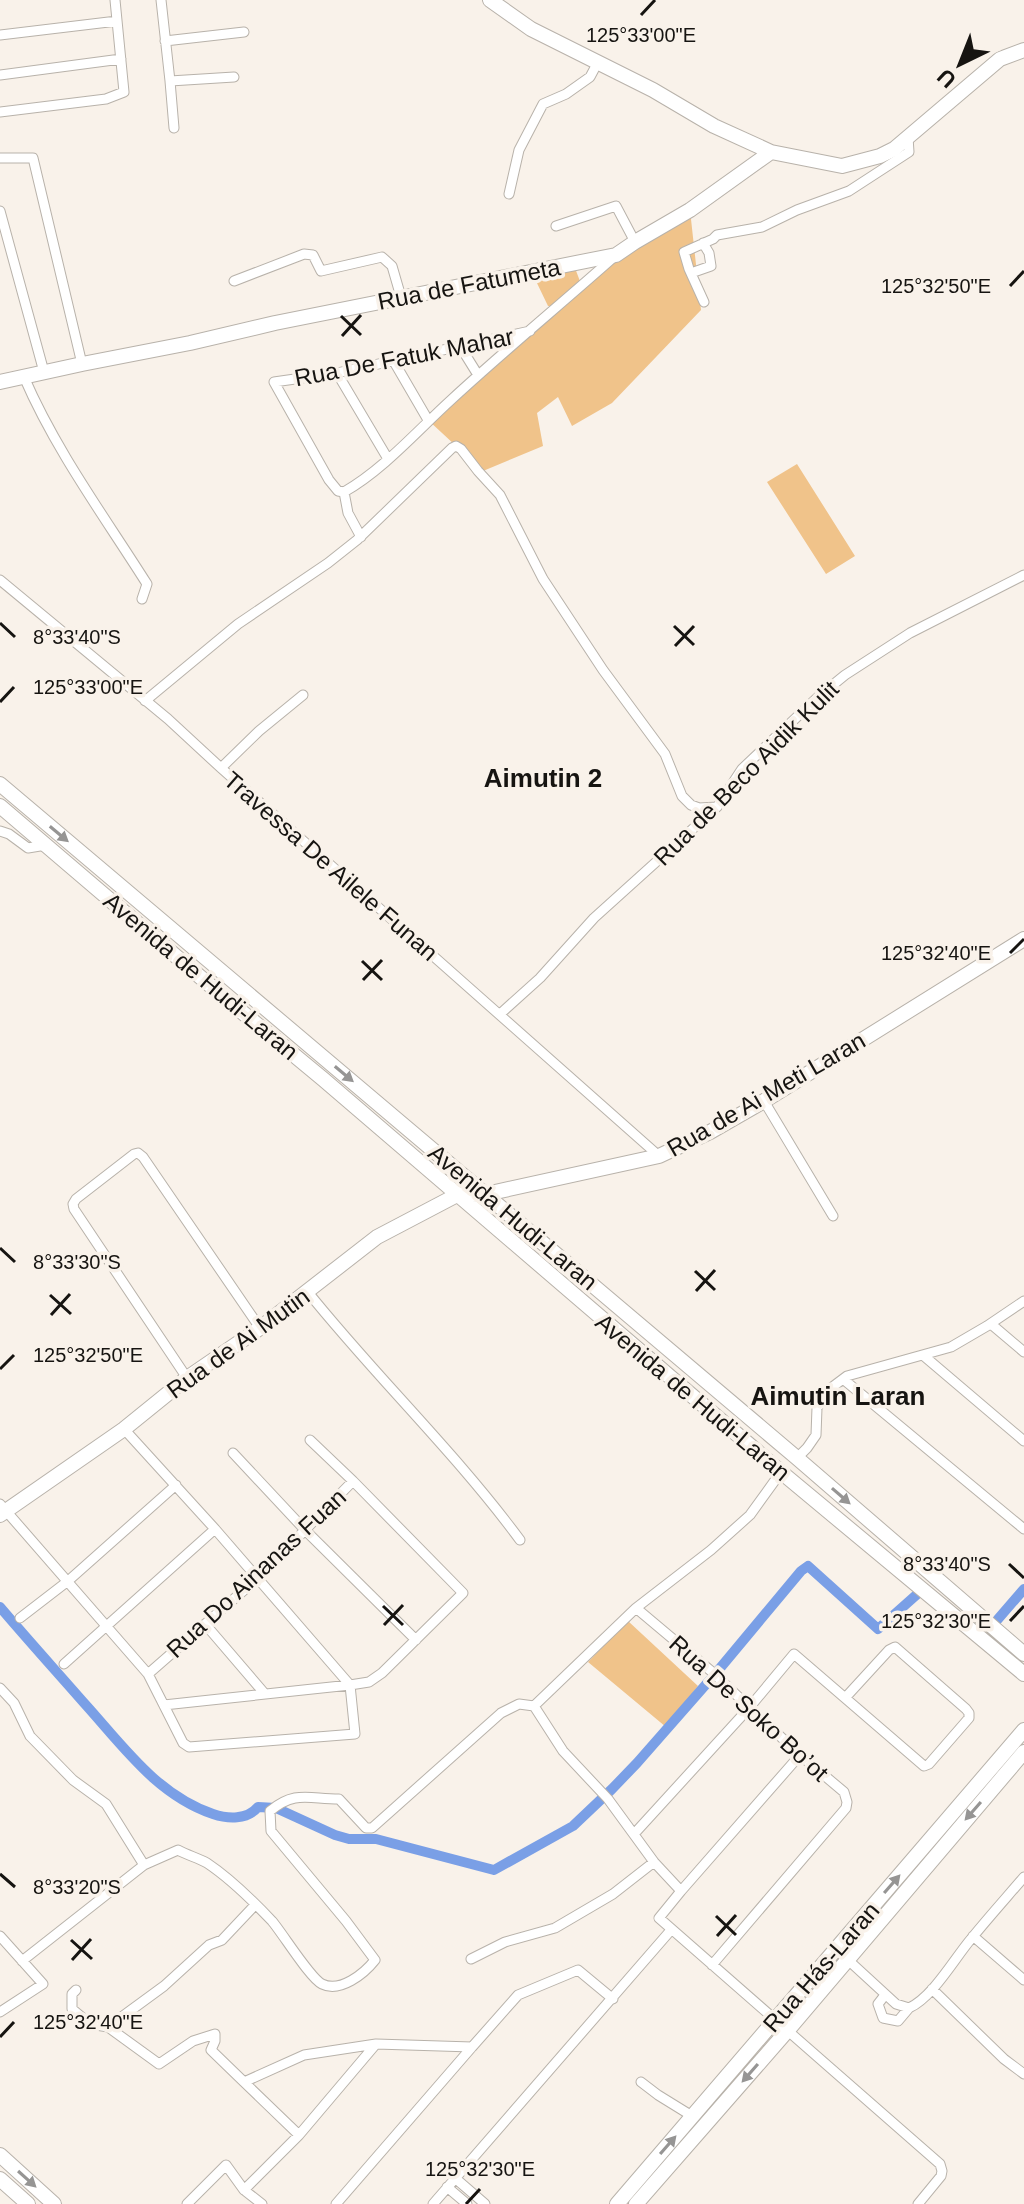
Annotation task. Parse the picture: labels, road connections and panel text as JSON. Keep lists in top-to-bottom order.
{
  "streets": {
    "main road": [
      "Rua de Fatumeta",
      "Avenida de Hudi-Laran",
      "Rua de Ai Meti Laran",
      "Avenida Hudi-Laran",
      "Rua de Ai Mutin",
      "Rua Hás-Laran"
    ],
    "street": [
      "Rua De Fatuk Mahar",
      "Rua de Beco Aidik Kulit",
      "Travessa De Ailele Funan",
      "Rua Do Ainanas Fuan",
      "Rua De Soko Bo’ot"
    ]
  },
  "crossings": [
    ["Rua de Fatumeta", "Rua De Fatuk Mahar"],
    ["Rua de Beco Aidik Kulit", "Travessa De Ailele Funan"],
    ["Travessa De Ailele Funan", "Rua de Ai Meti Laran"],
    ["Avenida de Hudi-Laran", "Rua de Ai Mutin"],
    ["Rua de Ai Meti Laran", "Avenida Hudi-Laran"],
    ["Rua de Ai Meti Laran", "Rua de Ai Mutin"],
    ["Avenida Hudi-Laran", "Rua de Ai Mutin"]
  ],
  "one_way": ["Avenida Hudi-Laran"],
  "districts": ["Aimutin 2", "Aimutin Laran"],
  "north": "bottom left",
  "coordinates": [
    "125°33'00\"E",
    "125°32'50\"E",
    "8°33'40\"S",
    "125°32'40\"E",
    "8°33'30\"S",
    "125°32'30\"E",
    "8°33'20\"S"
  ]
}
